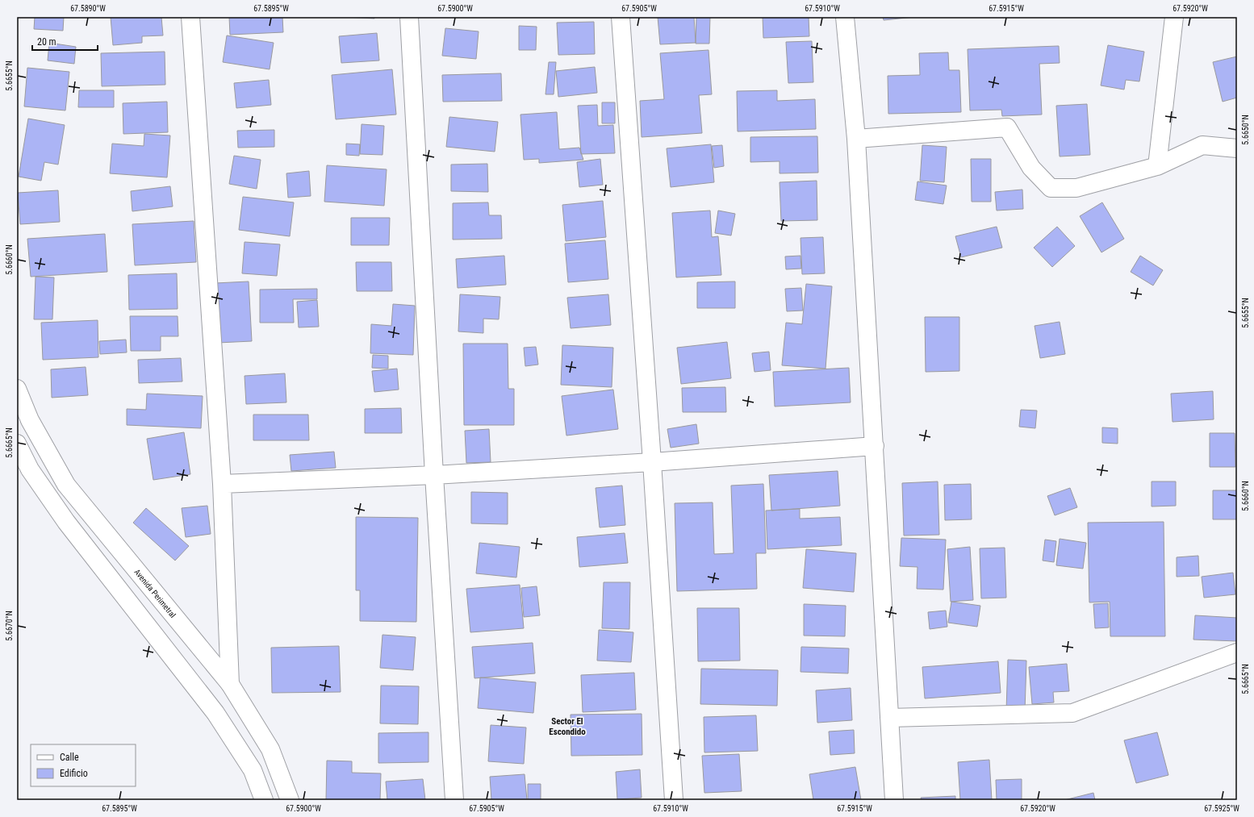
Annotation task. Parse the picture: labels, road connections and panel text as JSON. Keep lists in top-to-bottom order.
{
  "streets": {
    "street": ["Avenida Perimetral"]
  },
  "districts": ["Sector El Escondido"],
  "legend": ["Calle", "Edificio"],
  "scale_bar": "20 m",
  "coordinates": [
    "67.5890°W",
    "67.5895°W",
    "67.5900°W",
    "67.5905°W",
    "67.5910°W",
    "67.5915°W",
    "67.5920°W",
    "5.6655°N",
    "5.6650°N",
    "5.6660°N",
    "5.6665°N",
    "5.6670°N",
    "67.5925°W"
  ]
}
